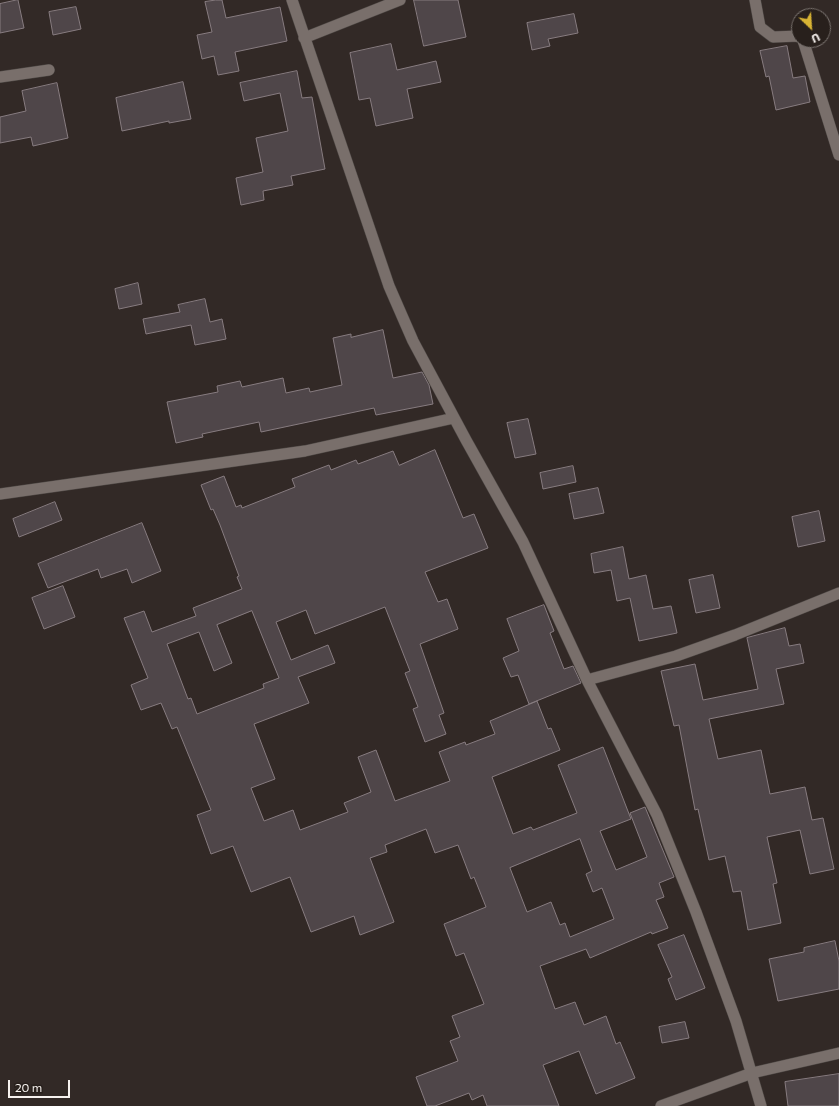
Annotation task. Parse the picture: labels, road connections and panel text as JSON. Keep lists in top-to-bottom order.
{
  "scale_bar": "20 m",
  "north": "bottom right"
}
